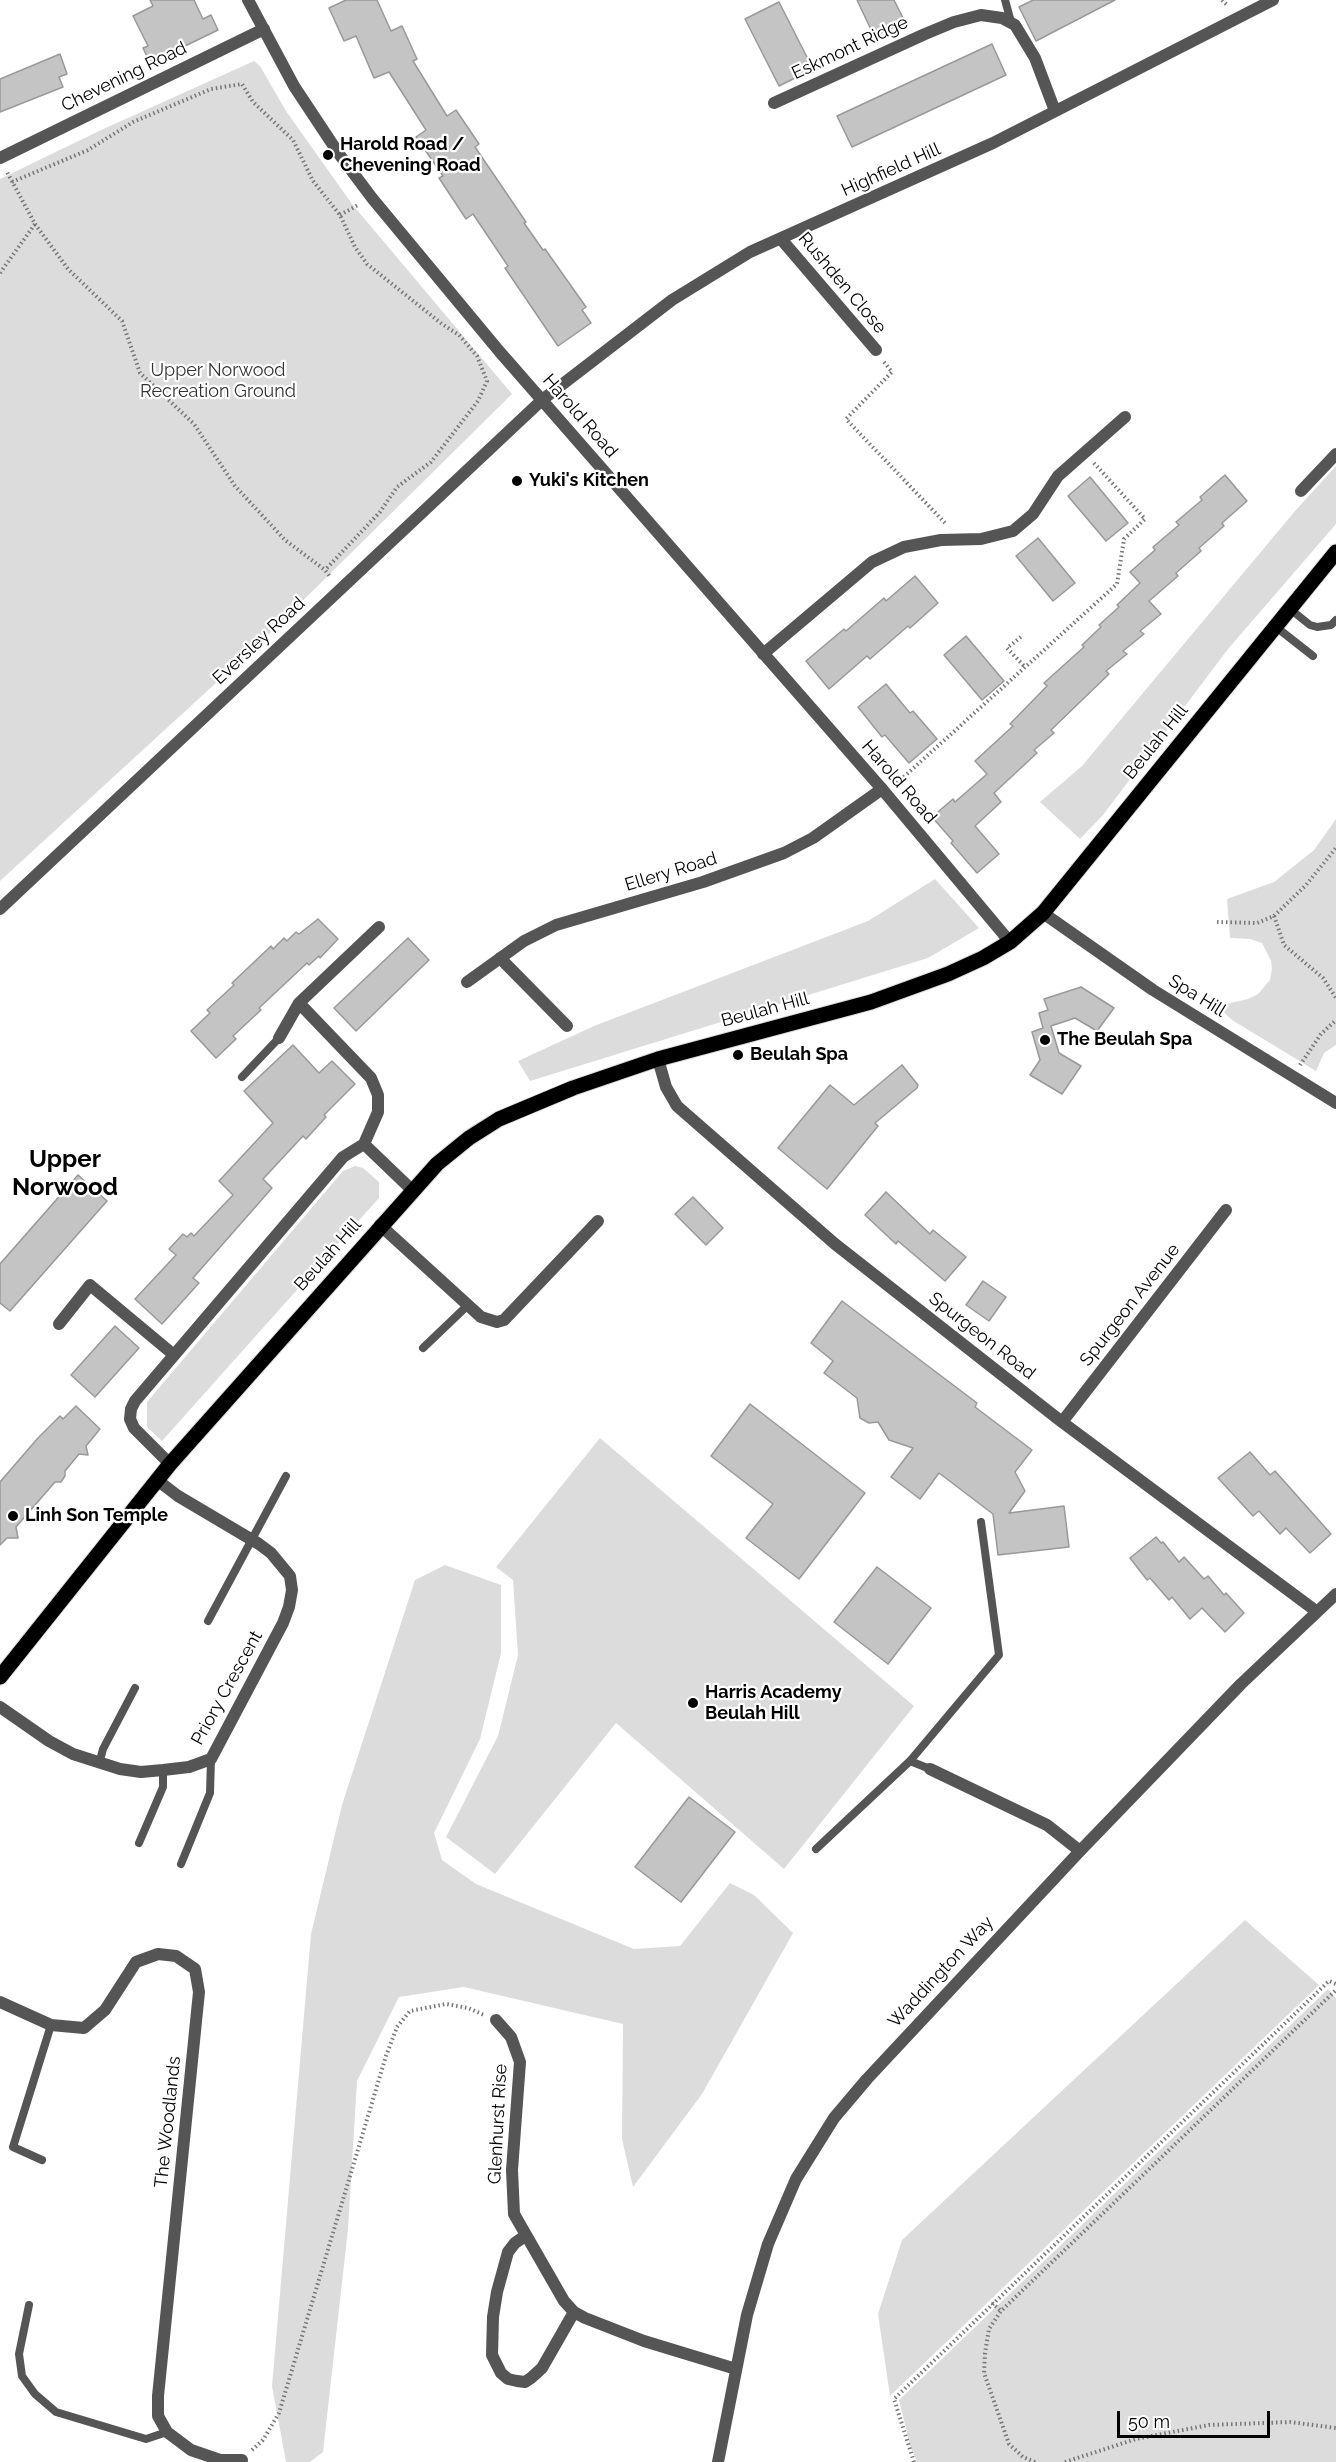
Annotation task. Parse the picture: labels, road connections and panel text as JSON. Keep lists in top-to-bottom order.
{
  "streets": {
    "main road": ["Beulah Hill"],
    "street": [
      "Eskmont Ridge",
      "Chevening Road",
      "Highfield Hill",
      "Rushden Close",
      "Harold Road",
      "Eversley Road",
      "Ellery Road",
      "Spa Hill",
      "Spurgeon Avenue",
      "Spurgeon Road",
      "Priory Crescent",
      "Waddington Way",
      "The Woodlands",
      "Glenhurst Rise"
    ]
  },
  "crossings": [
    ["Chevening Road", "Harold Road"],
    ["Highfield Hill", "Rushden Close"],
    ["Highfield Hill", "Harold Road"],
    ["Highfield Hill", "Eversley Road"],
    ["Harold Road", "Eversley Road"],
    ["Harold Road", "Beulah Hill"],
    ["Harold Road", "Ellery Road"],
    ["Beulah Hill", "Spa Hill"],
    ["Beulah Hill", "Spurgeon Road"],
    ["Beulah Hill", "Priory Crescent"],
    ["Spurgeon Avenue", "Spurgeon Road"],
    ["Spurgeon Road", "Waddington Way"]
  ],
  "districts": ["Upper Norwood"],
  "parks": ["Upper Norwood Recreation Ground"],
  "places": [
    "Harold Road / Chevening Road",
    "Yuki's Kitchen",
    "The Beulah Spa",
    "Beulah Spa",
    "Linh Son Temple",
    "Harris Academy Beulah Hill"
  ],
  "scale_bar": "50 m"
}
